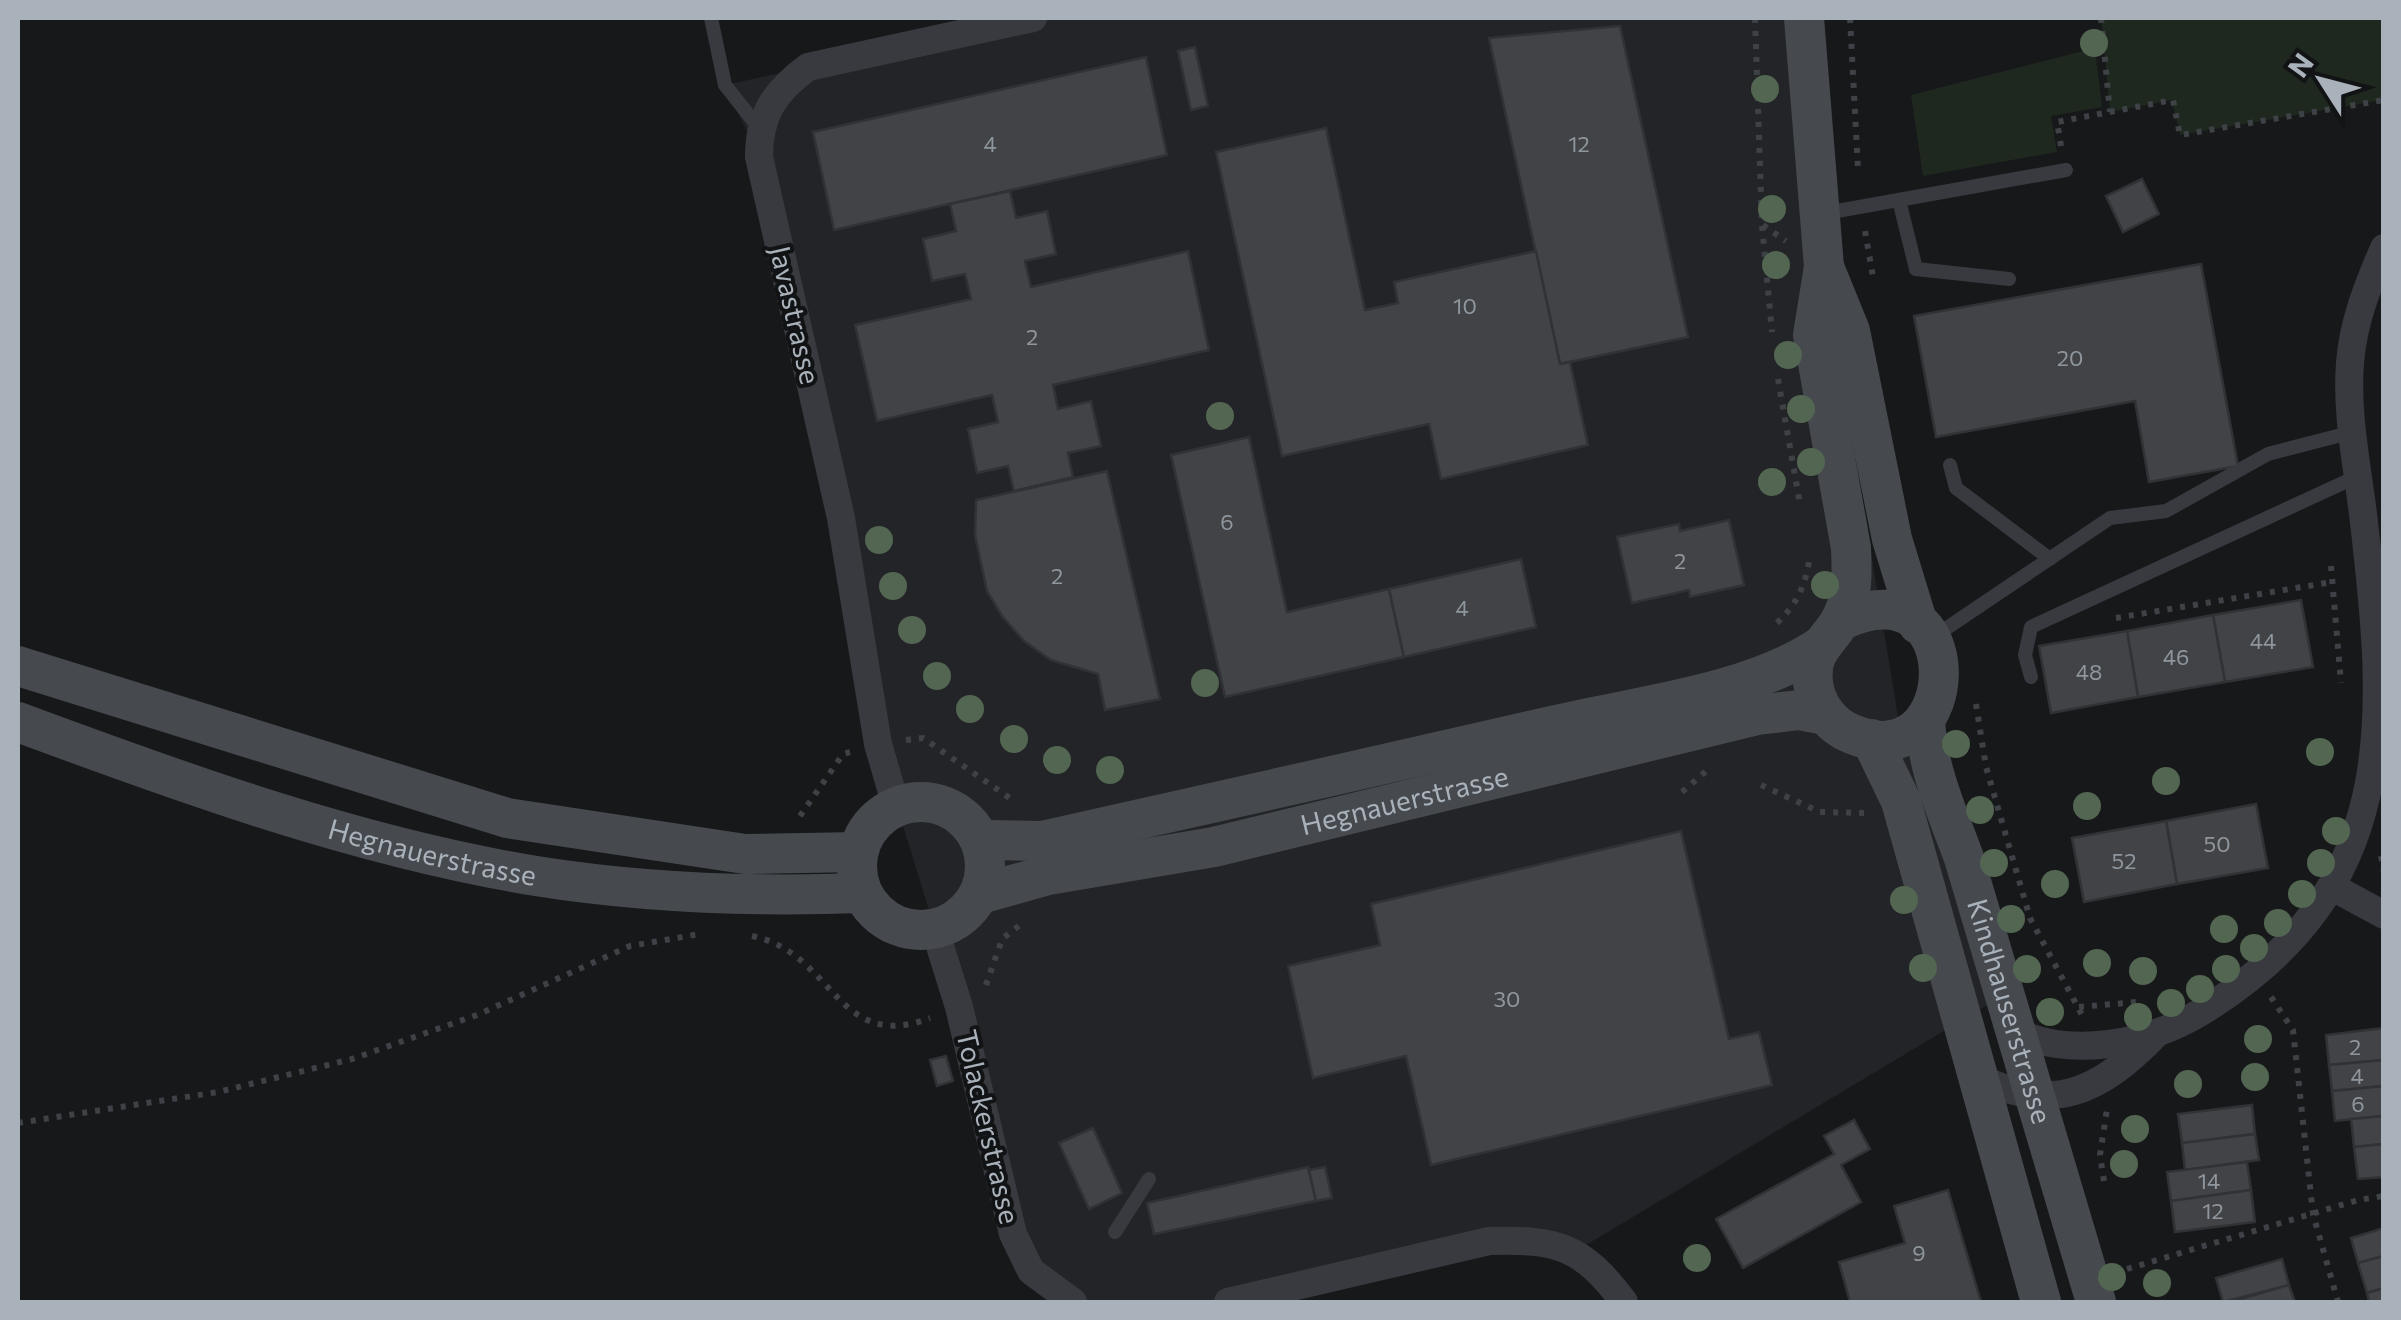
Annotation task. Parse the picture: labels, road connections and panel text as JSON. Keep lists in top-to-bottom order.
{
  "streets": {
    "main road": ["Hegnauerstrasse", "Kindhauserstrasse"],
    "street": ["Javastrasse", "Tolackerstrasse"]
  },
  "crossings": [
    ["Javastrasse", "Hegnauerstrasse"],
    ["Javastrasse", "Tolackerstrasse"],
    ["Hegnauerstrasse", "Kindhauserstrasse"],
    ["Hegnauerstrasse", "Tolackerstrasse"]
  ],
  "house_numbers": [
    "4",
    "12",
    "10",
    "2",
    "20",
    "6",
    "2",
    "2",
    "4",
    "44",
    "46",
    "48",
    "50",
    "52",
    "30",
    "2",
    "4",
    "6",
    "14",
    "12",
    "9"
  ],
  "north": "top left"
}
